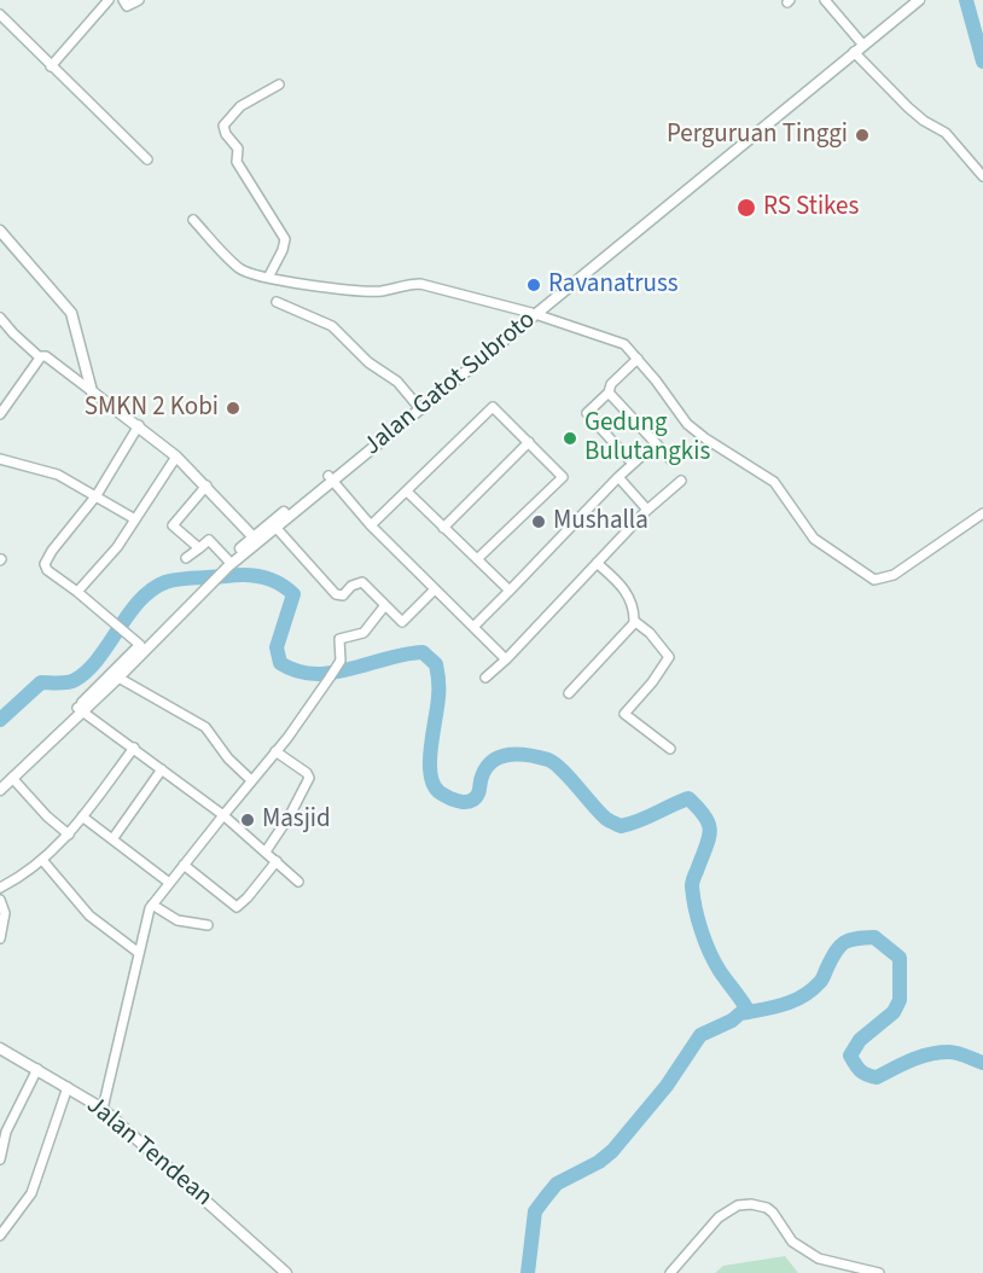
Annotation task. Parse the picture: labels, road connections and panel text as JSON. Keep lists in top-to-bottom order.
{
  "streets": {
    "street": ["Jalan Gatot Subroto", "Jalan Tendean"]
  },
  "places": [
    "Perguruan Tinggi",
    "RS Stikes",
    "Ravanatruss",
    "SMKN 2 Kobi",
    "Gedung Bulutangkis",
    "Mushalla",
    "Masjid"
  ]
}
